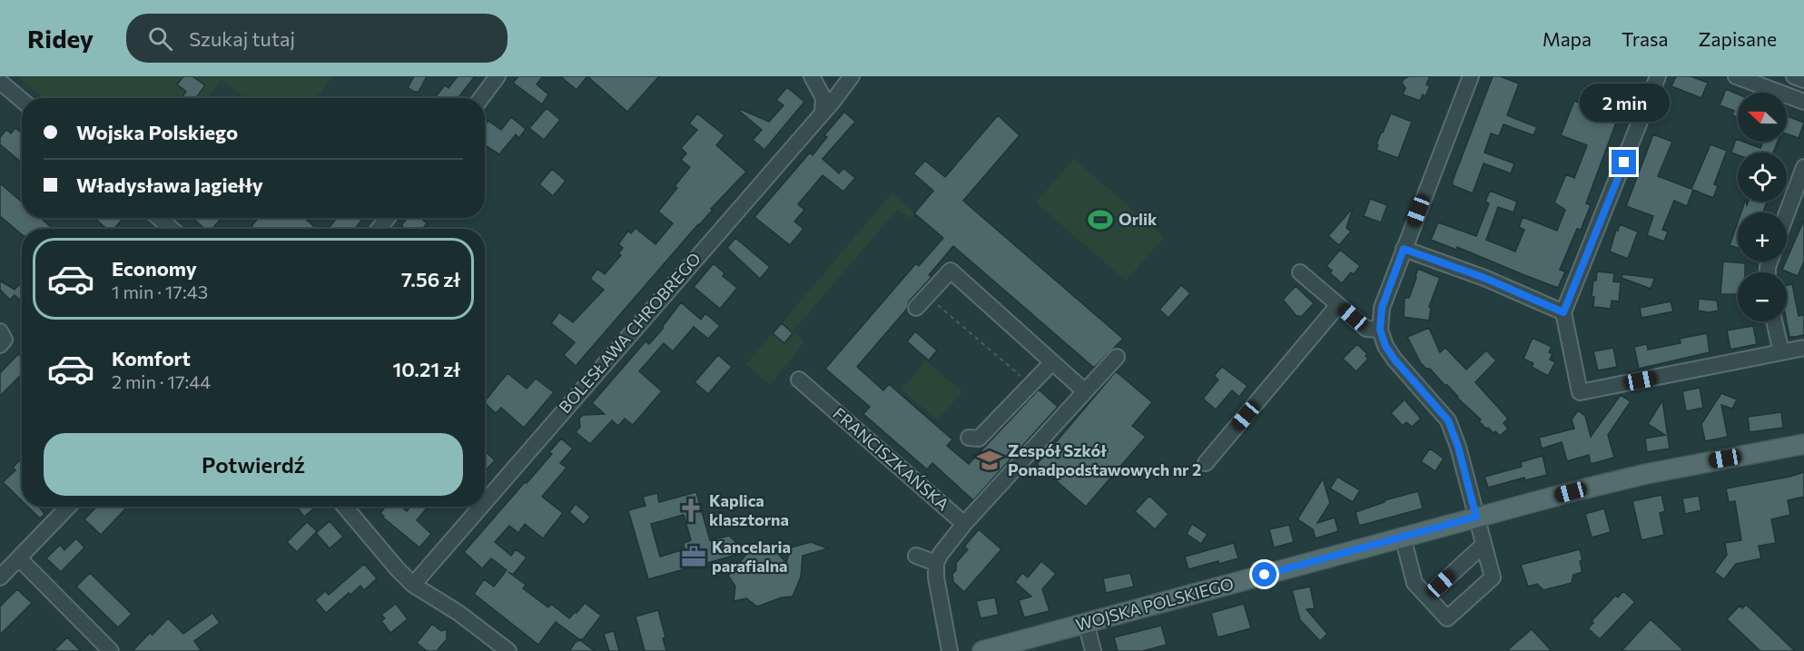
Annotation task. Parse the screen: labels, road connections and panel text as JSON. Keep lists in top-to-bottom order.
{
  "streets": {
    "main road": ["WOJSKA POLSKIEGO"],
    "street": ["BOLESŁAWA CHROBREGO", "FRANCISZKAŃSKA"]
  },
  "places": {
    "sports": ["Orlik"],
    "school or university": ["Zespół Szkół Ponadpodstawowych nr 2"],
    "church": ["Kaplica klasztorna"],
    "office": ["Kancelaria parafialna"]
  },
  "north": "left",
  "page": {
    "header": "Ridey",
    "search": "Szukaj tutaj",
    "nav": ["Mapa", "Trasa", "Zapisane"],
    "bubble": "2 min",
    "map_buttons": ["+", "−"],
    "banner": ["Wojska Polskiego", "Władysława Jagiełły"],
    "list": [
      {
        "name": "Economy",
        "note": "1 min · 17:43",
        "value": "7.56 zł"
      },
      {
        "name": "Komfort",
        "note": "2 min · 17:44",
        "value": "10.21 zł"
      }
    ],
    "buttons": "Potwierdź"
  }
}
